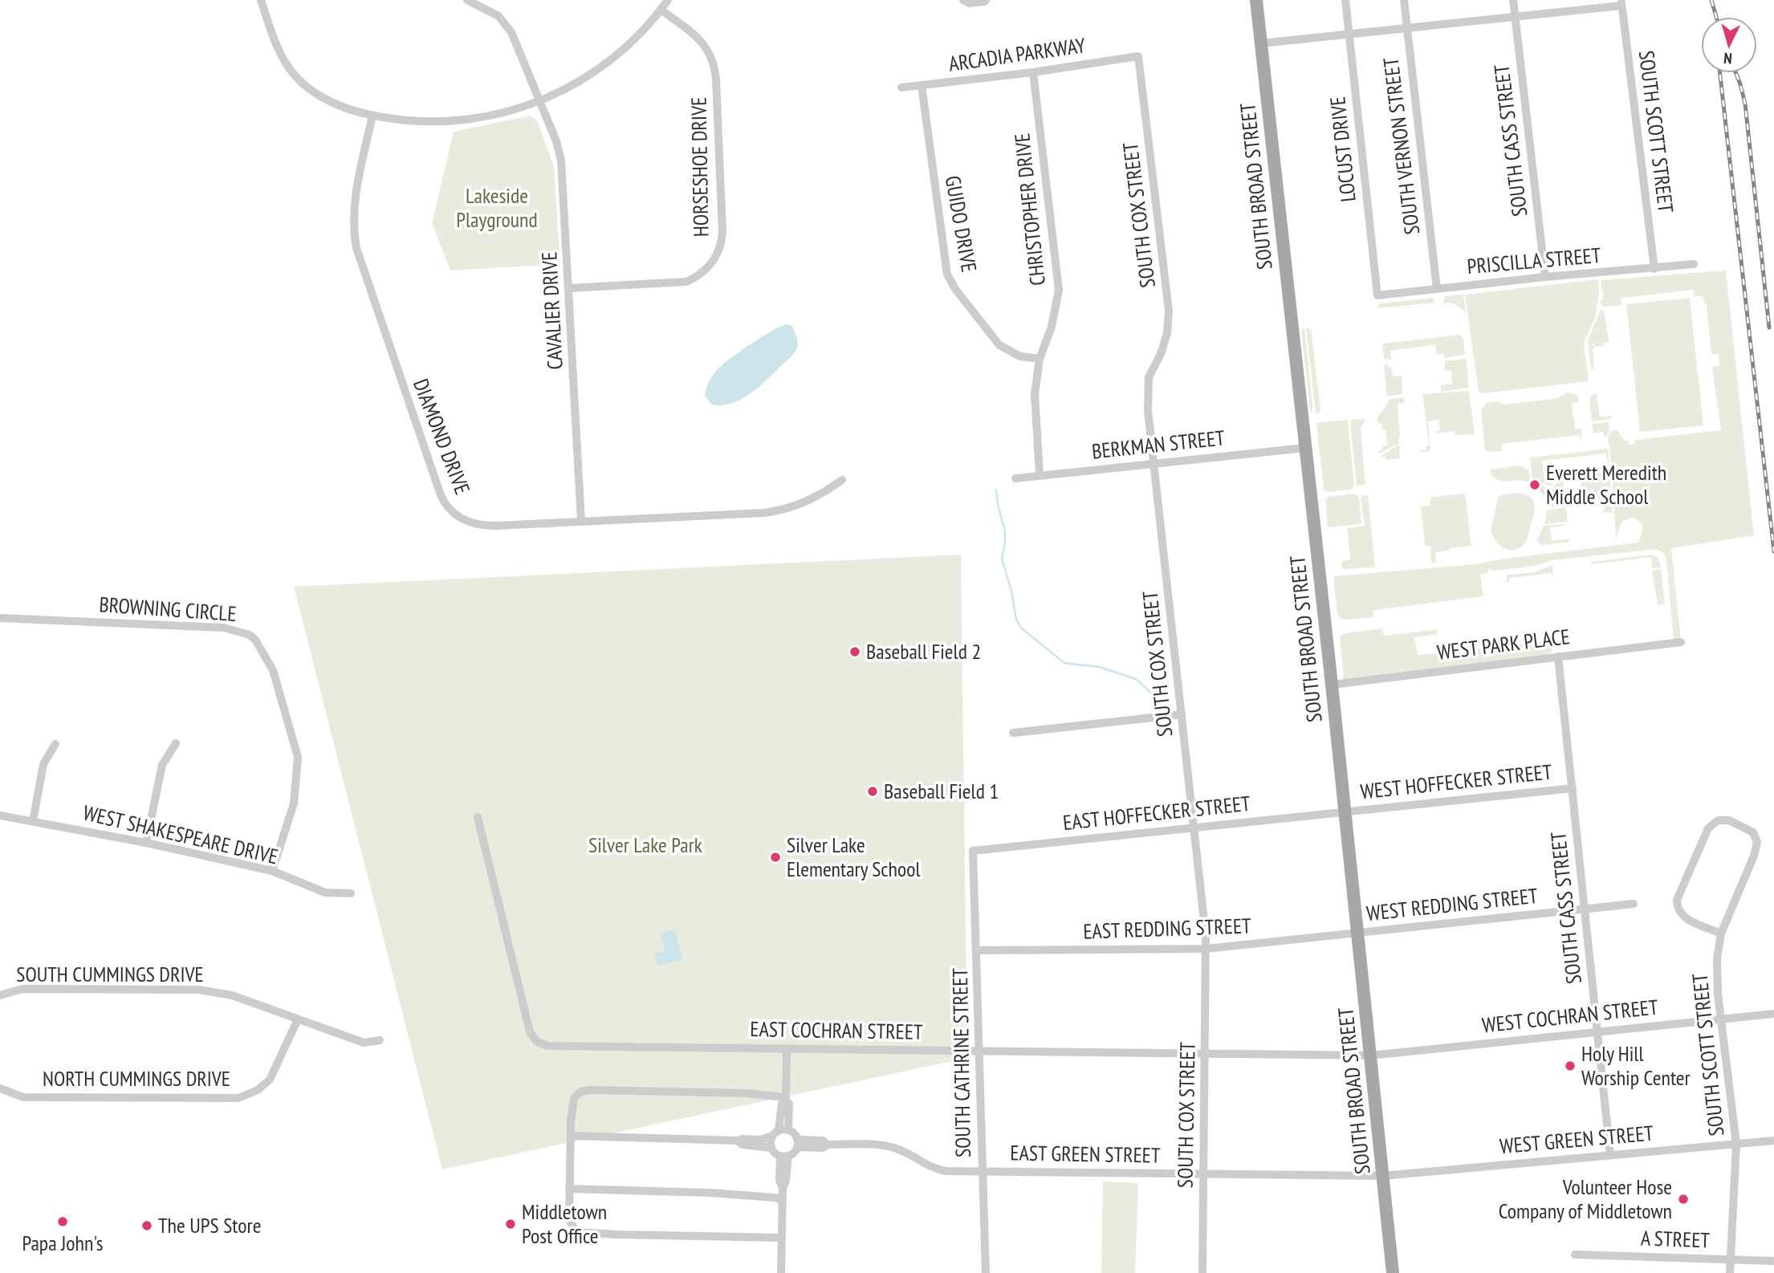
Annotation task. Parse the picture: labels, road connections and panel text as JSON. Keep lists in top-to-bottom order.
{
  "streets": {
    "main road": ["SOUTH BROAD STREET"],
    "street": [
      "ARCADIA PARKWAY",
      "SOUTH SCOTT STREET",
      "SOUTH CASS STREET",
      "SOUTH VERNON STREET",
      "LOCUST DRIVE",
      "HORSESHOE DRIVE",
      "CHRISTOPHER DRIVE",
      "SOUTH COX STREET",
      "GUIDO DRIVE",
      "PRISCILLA STREET",
      "CAVALIER DRIVE",
      "DIAMOND DRIVE",
      "BERKMAN STREET",
      "BROWNING CIRCLE",
      "WEST PARK PLACE",
      "WEST HOFFECKER STREET",
      "EAST HOFFECKER STREET",
      "WEST SHAKESPEARE DRIVE",
      "WEST REDDING STREET",
      "EAST REDDING STREET",
      "SOUTH CUMMINGS DRIVE",
      "WEST COCHRAN STREET",
      "EAST COCHRAN STREET",
      "SOUTH CATHRINE STREET",
      "NORTH CUMMINGS DRIVE",
      "WEST GREEN STREET",
      "EAST GREEN STREET",
      "A STREET"
    ]
  },
  "crossings": [
    ["ARCADIA PARKWAY", "CHRISTOPHER DRIVE"],
    ["ARCADIA PARKWAY", "SOUTH COX STREET"],
    ["ARCADIA PARKWAY", "GUIDO DRIVE"],
    ["SOUTH SCOTT STREET", "PRISCILLA STREET"],
    ["SOUTH SCOTT STREET", "WEST COCHRAN STREET"],
    ["SOUTH SCOTT STREET", "WEST GREEN STREET"],
    ["SOUTH SCOTT STREET", "A STREET"],
    ["SOUTH CASS STREET", "PRISCILLA STREET"],
    ["SOUTH CASS STREET", "WEST PARK PLACE"],
    ["SOUTH CASS STREET", "WEST HOFFECKER STREET"],
    ["SOUTH CASS STREET", "WEST REDDING STREET"],
    ["SOUTH CASS STREET", "WEST COCHRAN STREET"],
    ["SOUTH CASS STREET", "WEST GREEN STREET"],
    ["SOUTH VERNON STREET", "PRISCILLA STREET"],
    ["LOCUST DRIVE", "PRISCILLA STREET"],
    ["HORSESHOE DRIVE", "CAVALIER DRIVE"],
    ["SOUTH BROAD STREET", "BERKMAN STREET"],
    ["SOUTH BROAD STREET", "WEST PARK PLACE"],
    ["SOUTH BROAD STREET", "WEST HOFFECKER STREET"],
    ["SOUTH BROAD STREET", "EAST HOFFECKER STREET"],
    ["SOUTH BROAD STREET", "WEST REDDING STREET"],
    ["SOUTH BROAD STREET", "EAST REDDING STREET"],
    ["SOUTH BROAD STREET", "WEST COCHRAN STREET"],
    ["SOUTH BROAD STREET", "EAST COCHRAN STREET"],
    ["SOUTH BROAD STREET", "WEST GREEN STREET"],
    ["SOUTH BROAD STREET", "EAST GREEN STREET"],
    ["CHRISTOPHER DRIVE", "GUIDO DRIVE"],
    ["CHRISTOPHER DRIVE", "BERKMAN STREET"],
    ["SOUTH COX STREET", "BERKMAN STREET"],
    ["SOUTH COX STREET", "EAST HOFFECKER STREET"],
    ["SOUTH COX STREET", "EAST REDDING STREET"],
    ["SOUTH COX STREET", "EAST COCHRAN STREET"],
    ["SOUTH COX STREET", "EAST GREEN STREET"],
    ["CAVALIER DRIVE", "DIAMOND DRIVE"],
    ["BROWNING CIRCLE", "WEST SHAKESPEARE DRIVE"],
    ["WEST HOFFECKER STREET", "EAST HOFFECKER STREET"],
    ["EAST HOFFECKER STREET", "SOUTH CATHRINE STREET"],
    ["WEST REDDING STREET", "EAST REDDING STREET"],
    ["EAST REDDING STREET", "SOUTH CATHRINE STREET"],
    ["SOUTH CUMMINGS DRIVE", "NORTH CUMMINGS DRIVE"],
    ["WEST COCHRAN STREET", "EAST COCHRAN STREET"],
    ["EAST COCHRAN STREET", "SOUTH CATHRINE STREET"],
    ["SOUTH CATHRINE STREET", "EAST GREEN STREET"],
    ["WEST GREEN STREET", "EAST GREEN STREET"]
  ],
  "parks": ["Lakeside Playground", "Silver Lake Park"],
  "places": [
    "Everett Meredith Middle School",
    "Baseball Field 2",
    "Baseball Field 1",
    "Silver Lake Elementary School",
    "Holy Hill Worship Center",
    "Volunteer Hose Company of Middletown",
    "Papa John's",
    "Middletown Post Office",
    "The UPS Store"
  ],
  "north": "bottom"
}
